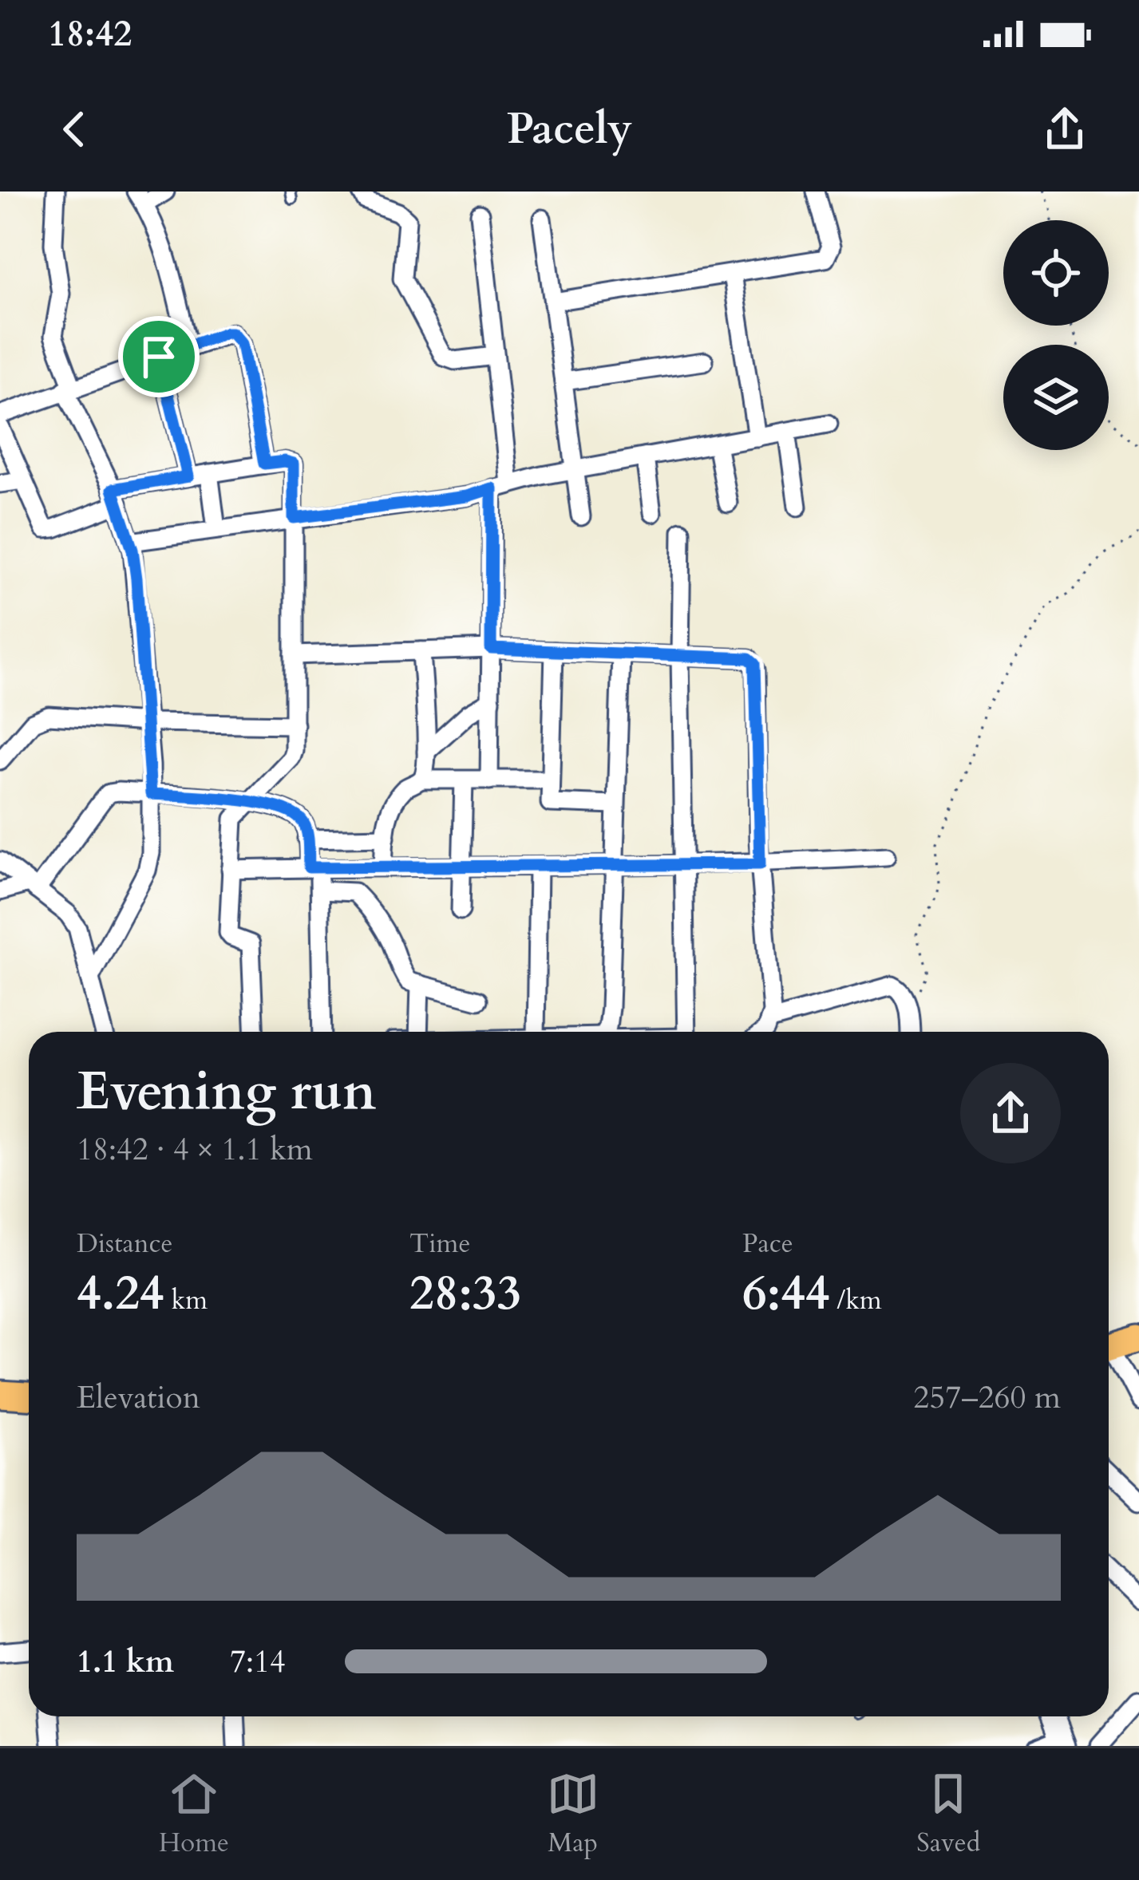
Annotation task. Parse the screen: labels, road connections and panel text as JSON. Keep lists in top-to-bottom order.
{
  "page": {
    "status": "18:42",
    "header": "Pacely",
    "heading": ["Evening run", "18:42 · 4 × 1.1 km"],
    "stats": [
      ["Distance", "4.24 km"],
      ["Time", "28:33"],
      ["Pace", "6:44 /km"]
    ],
    "chart": ["Elevation", "257–260 m"],
    "list": [
      {
        "name": "1.1 km",
        "note": "7:14"
      }
    ],
    "tabs": ["Home", "Map", "Saved"]
  }
}
